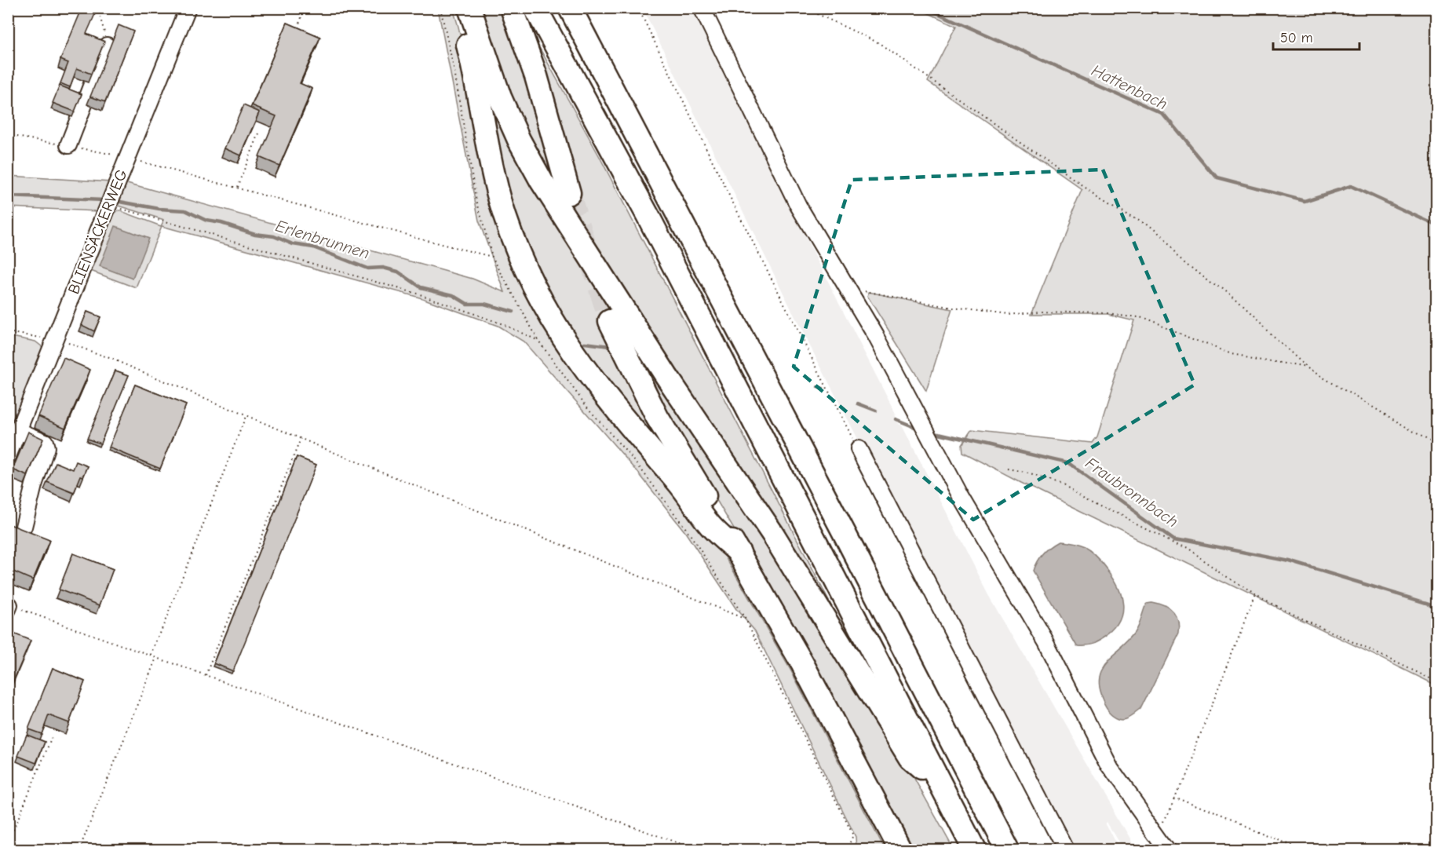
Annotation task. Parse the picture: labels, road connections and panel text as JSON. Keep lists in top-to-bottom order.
{
  "streets": {
    "street": ["BLIENSÄCKERWEG"]
  },
  "water": ["Hattenbach", "Erlenbrunnen", "Fraubronnbach"],
  "scale_bar": "50 m"
}
